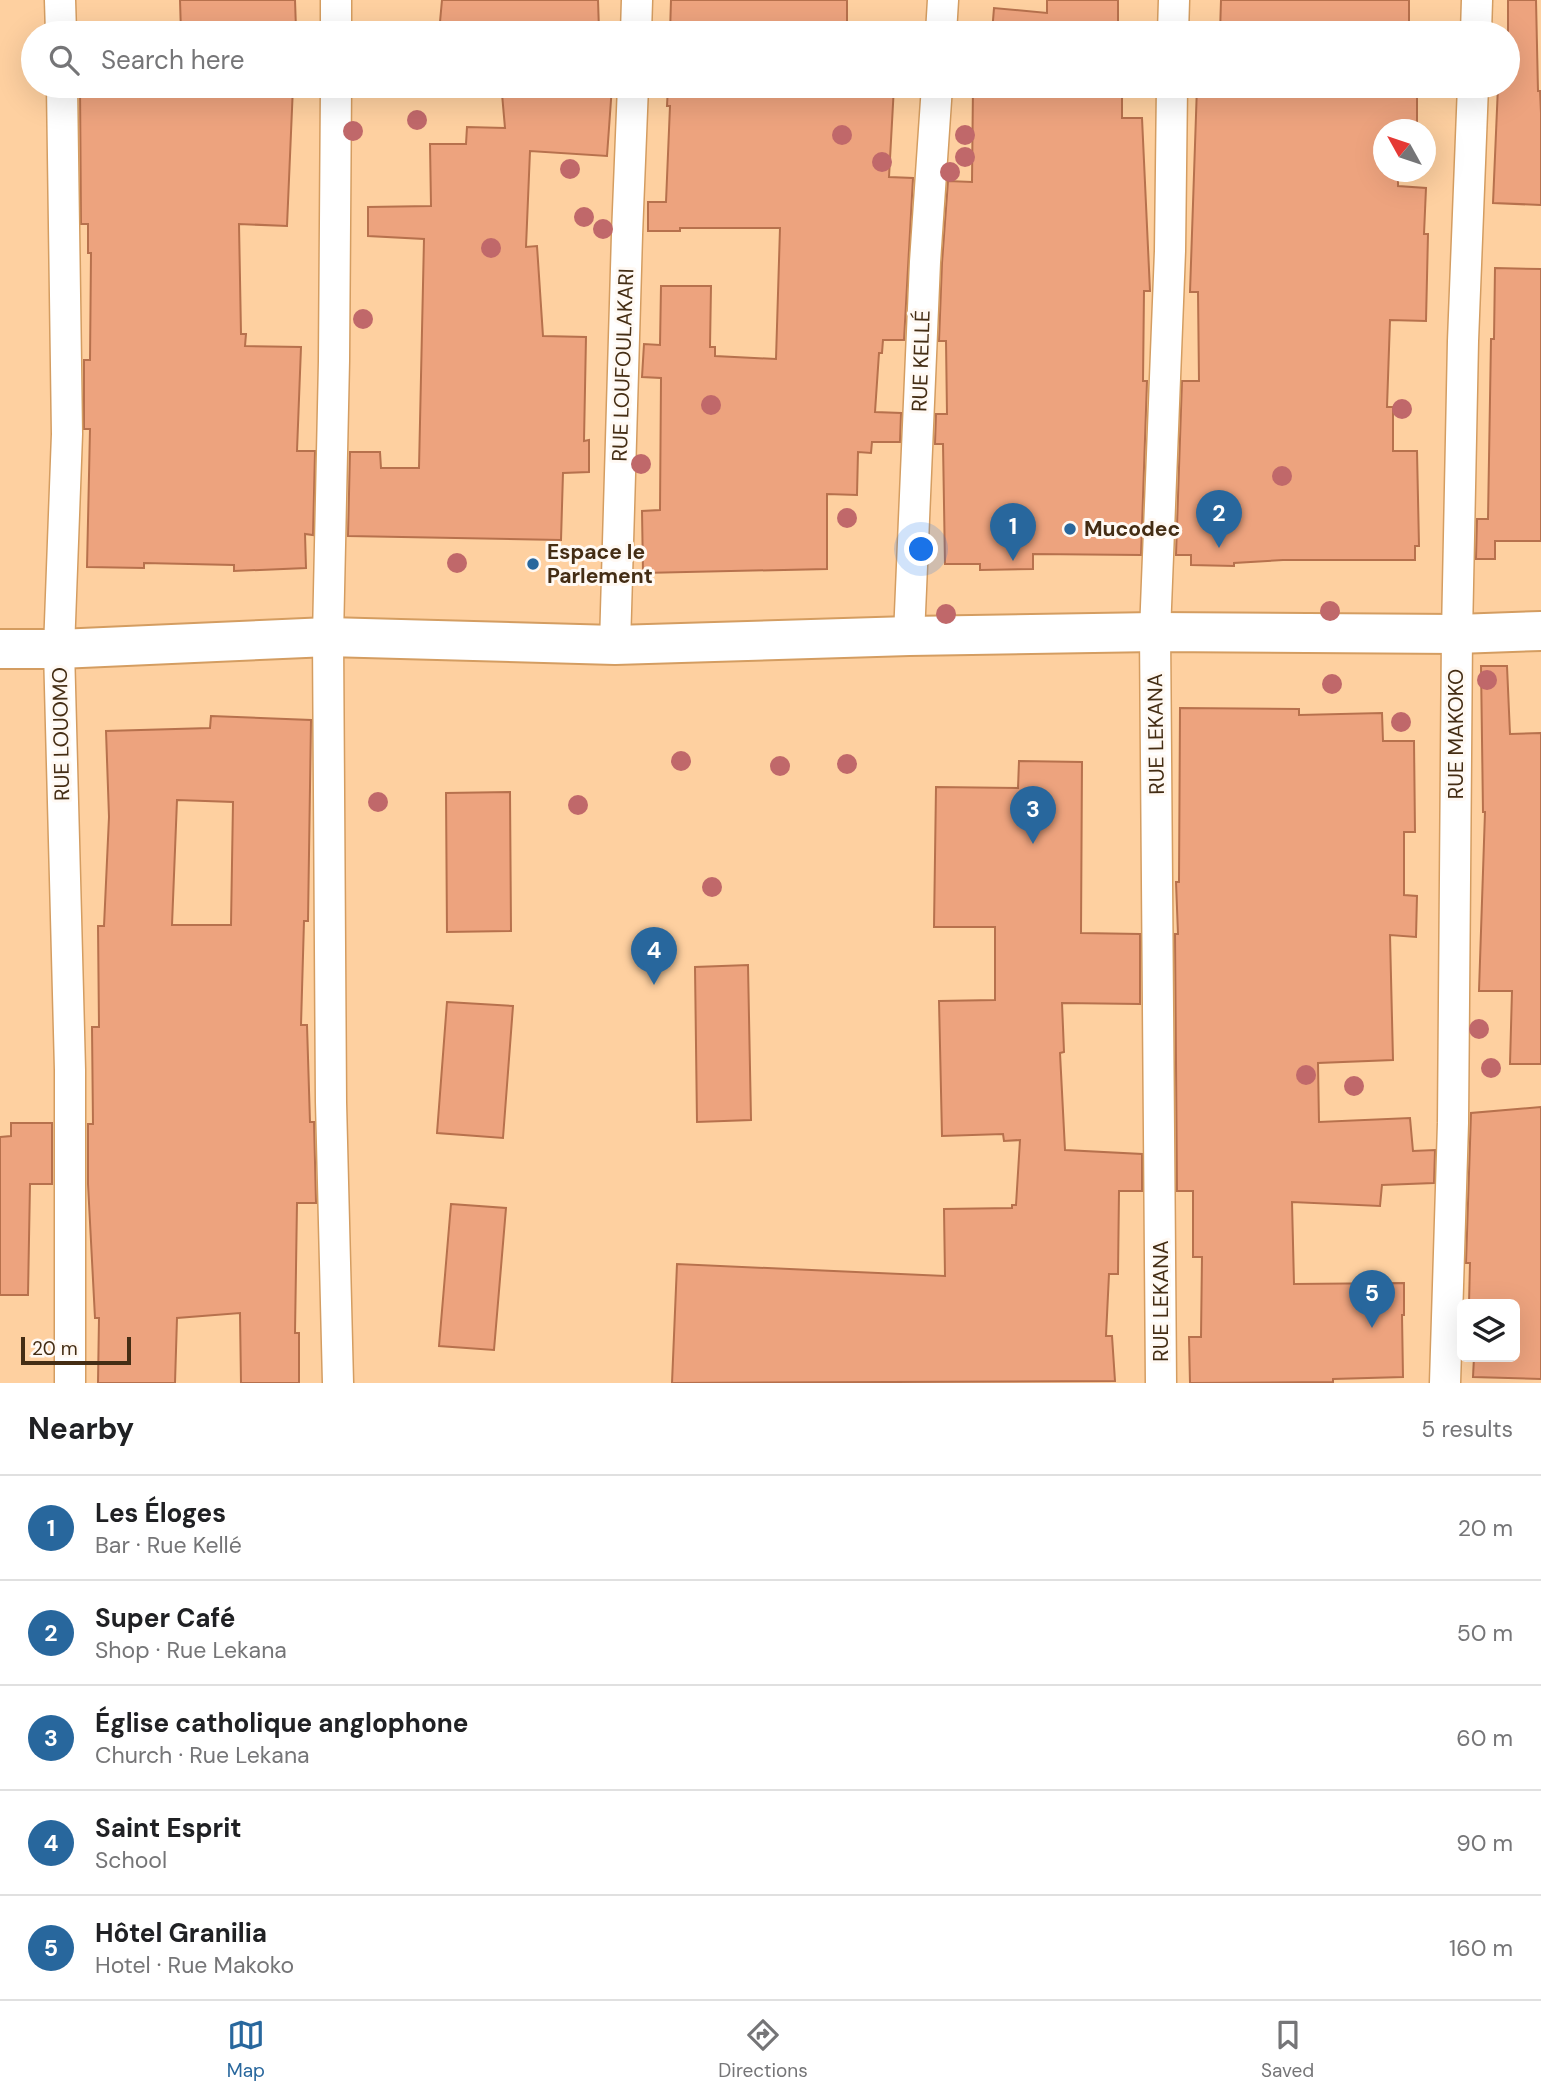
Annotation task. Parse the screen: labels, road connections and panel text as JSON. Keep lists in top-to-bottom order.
{
  "streets": {
    "street": [
      "RUE KELLÉ",
      "RUE LOUFOULAKARI",
      "RUE LOUOMO",
      "RUE LEKANA",
      "RUE MAKOKO"
    ]
  },
  "places": ["Mucodec", "Espace le Parlement"],
  "scale_bar": "20 m",
  "north": "top left",
  "page": {
    "search": "Search here",
    "pins": [
      "2",
      "1",
      "3",
      "4",
      "5"
    ],
    "scale": "20 m",
    "heading": ["Nearby", "5 results"],
    "list": [
      {
        "mark": "1",
        "name": "Les Éloges",
        "note": "Bar · Rue Kellé",
        "value": "20 m"
      },
      {
        "mark": "2",
        "name": "Super Café",
        "note": "Shop · Rue Lekana",
        "value": "50 m"
      },
      {
        "mark": "3",
        "name": "Église catholique anglophone",
        "note": "Church · Rue Lekana",
        "value": "60 m"
      },
      {
        "mark": "4",
        "name": "Saint Esprit",
        "note": "School",
        "value": "90 m"
      },
      {
        "mark": "5",
        "name": "Hôtel Granilia",
        "note": "Hotel · Rue Makoko",
        "value": "160 m"
      }
    ],
    "nav": ["Map", "Directions", "Saved"]
  }
}
